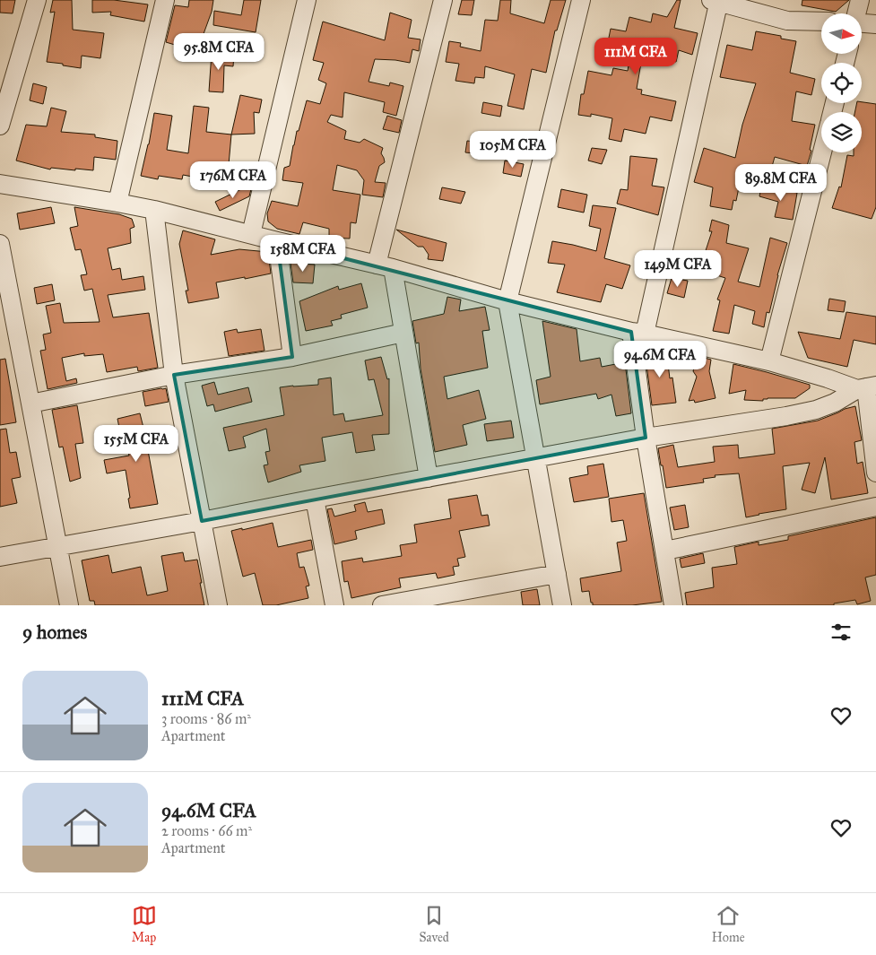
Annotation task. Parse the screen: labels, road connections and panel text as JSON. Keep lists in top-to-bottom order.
{
  "north": "right",
  "page": {
    "price": [
      "95.8M CFA",
      "111M CFA",
      "105M CFA",
      "176M CFA",
      "89.8M CFA",
      "158M CFA",
      "149M CFA",
      "94.6M CFA",
      "155M CFA"
    ],
    "heading": "9 homes",
    "list": [
      {
        "name": "111M CFA",
        "note": "3 rooms · 86 m² · Apartment"
      },
      {
        "name": "94.6M CFA",
        "note": "2 rooms · 66 m² · Apartment"
      }
    ],
    "tabs": ["Map", "Saved", "Home"]
  }
}
